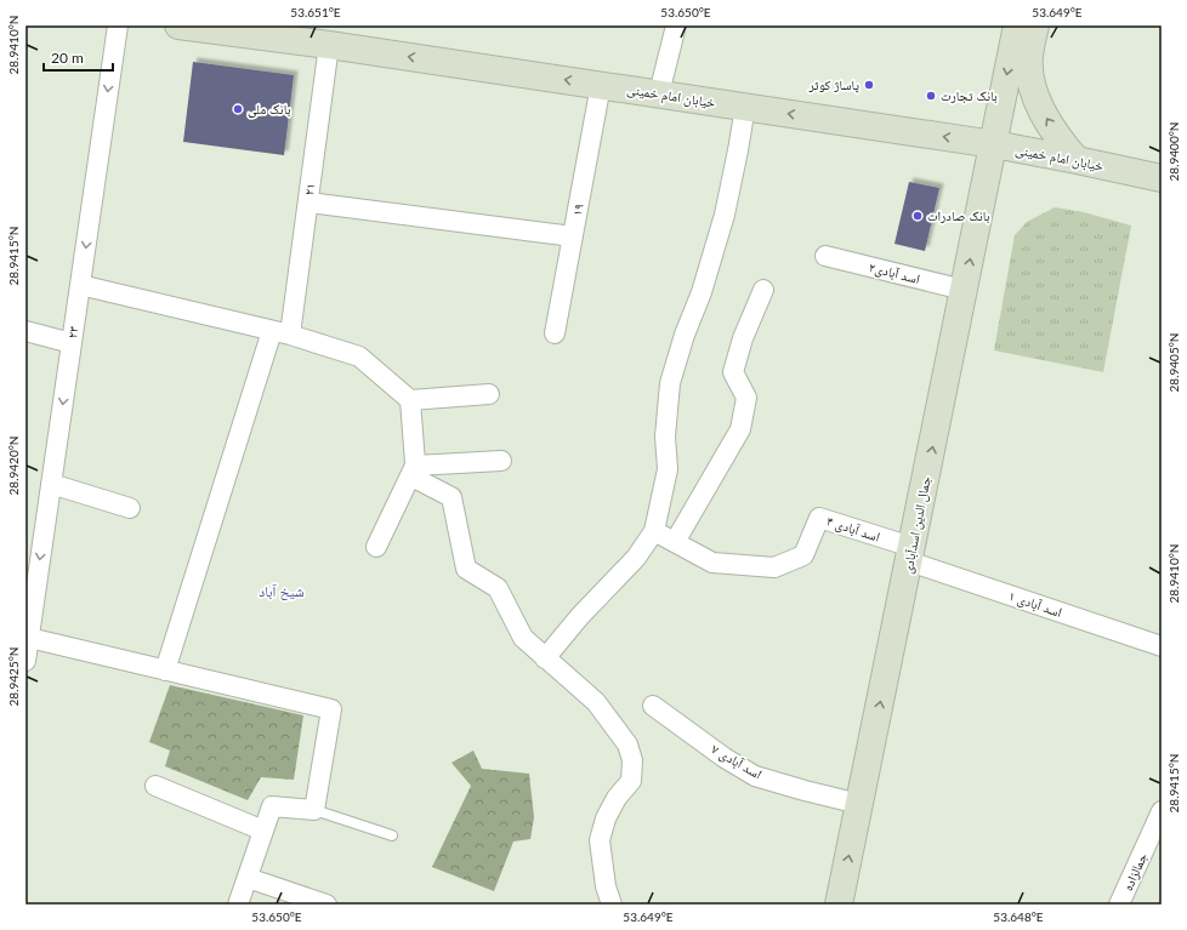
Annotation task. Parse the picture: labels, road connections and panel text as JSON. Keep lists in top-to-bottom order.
{
  "streets": {
    "street": [
      "خیابان امام خمینی",
      "۲۱",
      "۱۹",
      "اسد آبادی۲",
      "۲۳",
      "جمال الدین اسدآبادی",
      "اسد آبادی ۴",
      "اسد آبادی ۱",
      "اسد آبادی ۷",
      "جمالزاده"
    ]
  },
  "crossings": [
    ["خیابان امام خمینی", "۲۱"],
    ["خیابان امام خمینی", "۱۹"],
    ["خیابان امام خمینی", "جمال الدین اسدآبادی"],
    ["اسد آبادی۲", "جمال الدین اسدآبادی"],
    ["جمال الدین اسدآبادی", "اسد آبادی ۴"],
    ["جمال الدین اسدآبادی", "اسد آبادی ۱"],
    ["جمال الدین اسدآبادی", "اسد آبادی ۷"],
    ["اسد آبادی ۴", "اسد آبادی ۱"]
  ],
  "one_way": ["۲۳"],
  "districts": ["شیخ آباد"],
  "places": [
    "پاساژ کوثر",
    "بانک تجارت",
    "بانک ملی",
    "بانک صادرات"
  ],
  "scale_bar": "20 m",
  "coordinates": [
    "53.651°E",
    "53.650°E",
    "53.649°E",
    "28.9410°N",
    "28.9400°N",
    "28.9415°N",
    "28.9405°N",
    "28.9420°N",
    "28.9425°N",
    "53.648°E"
  ]
}
